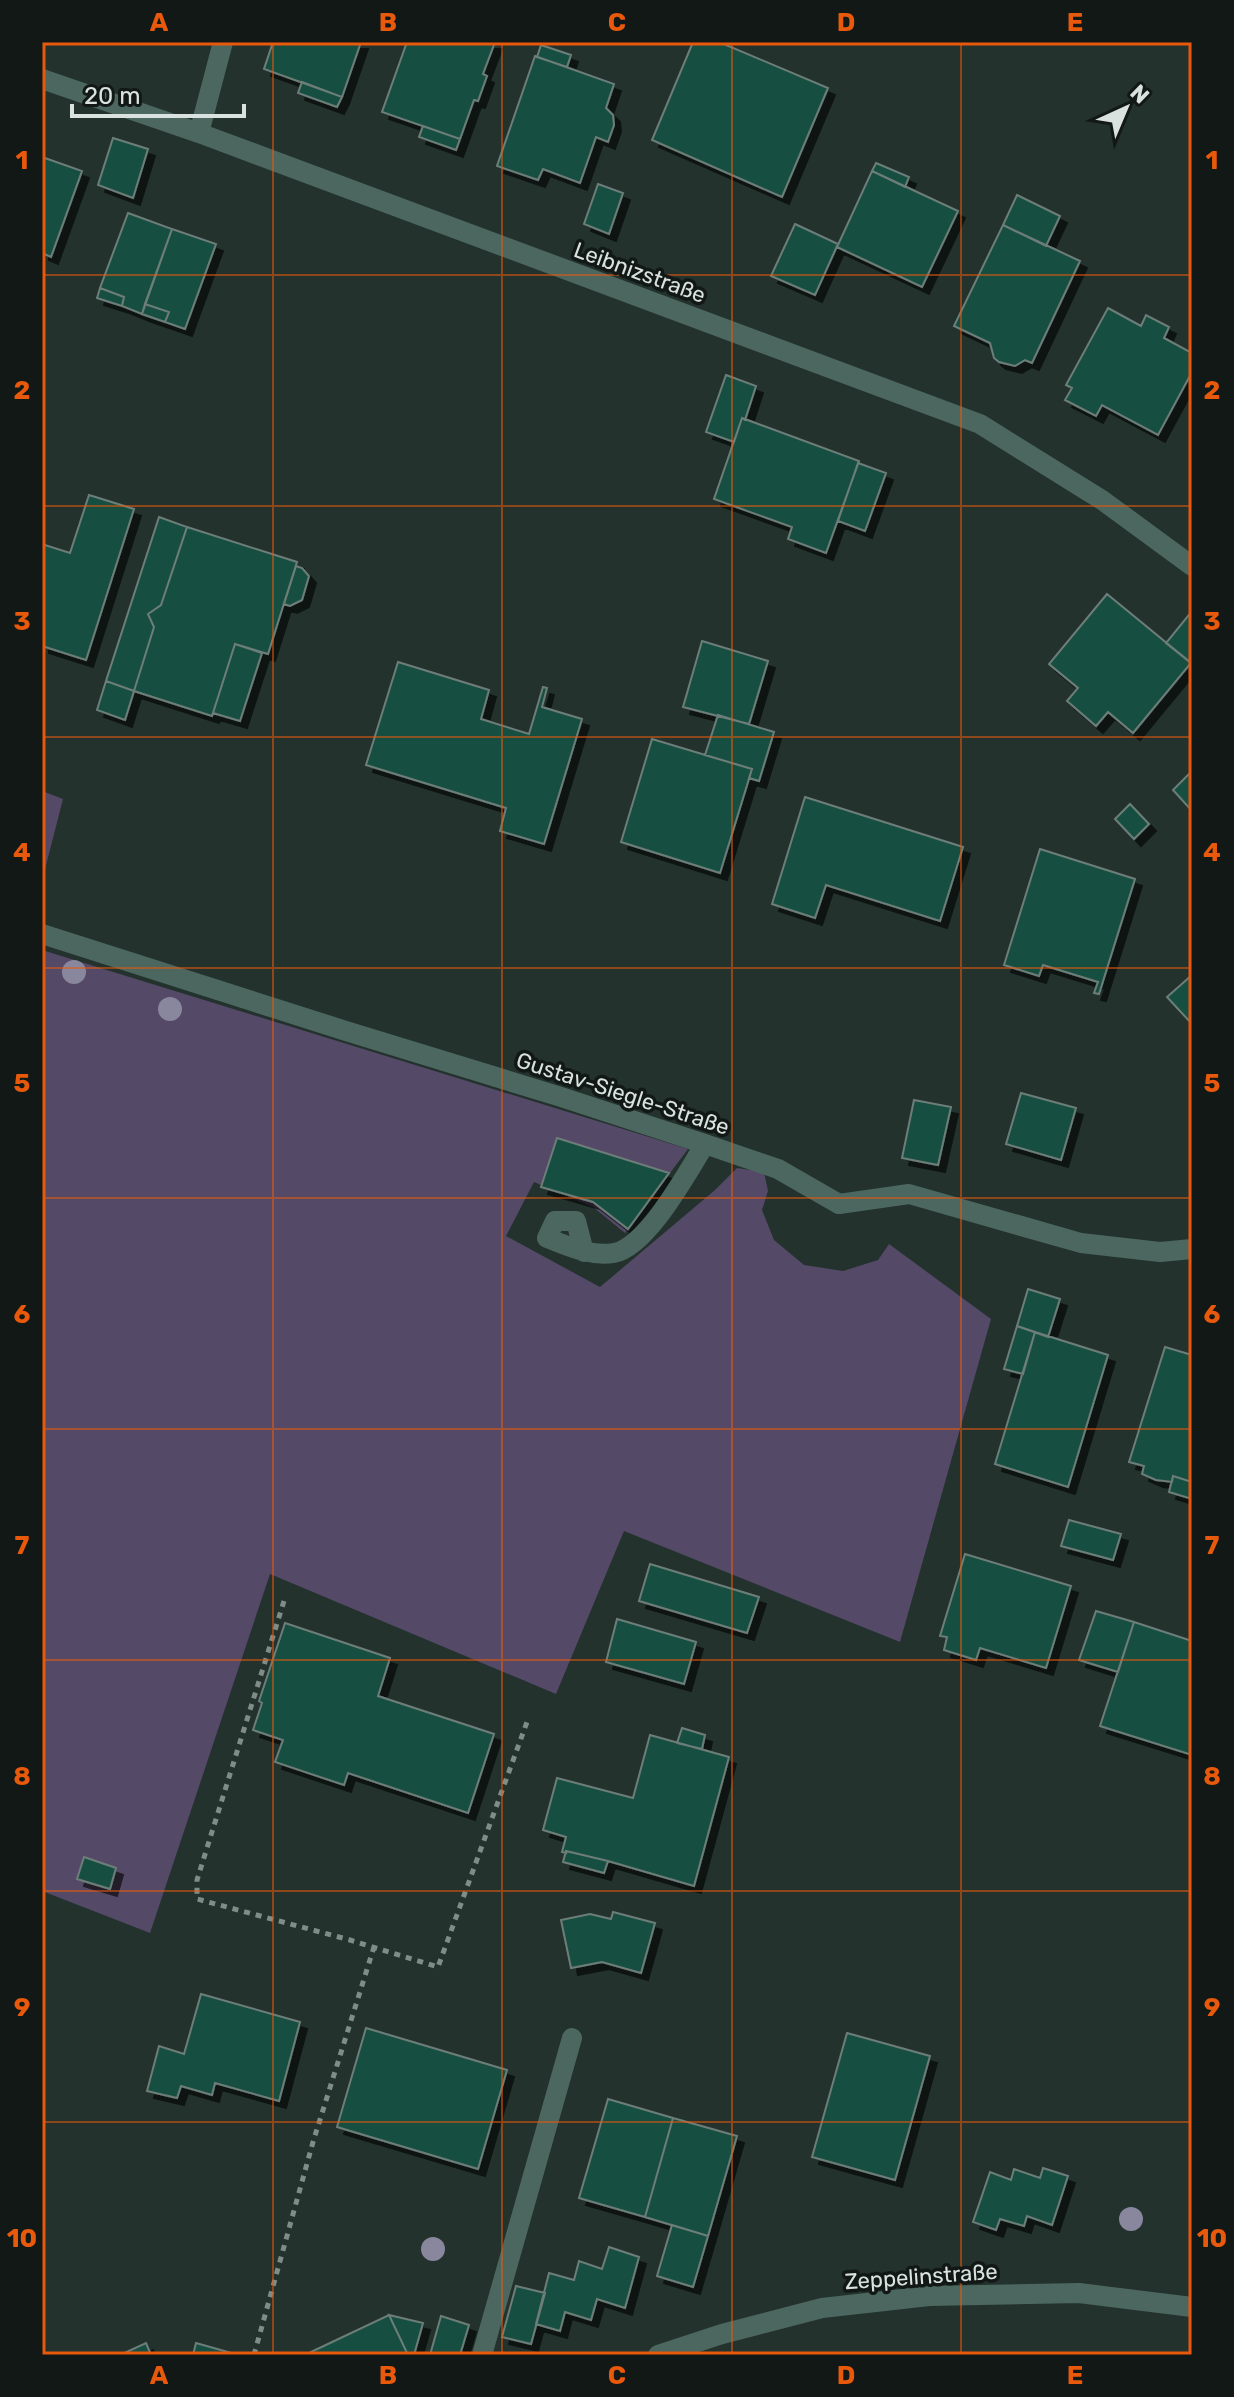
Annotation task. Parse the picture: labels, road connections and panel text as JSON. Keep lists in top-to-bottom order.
{
  "streets": {
    "street": ["Leibnizstraße", "Gustav-Siegle-Straße", "Zeppelinstraße"]
  },
  "scale_bar": "20 m",
  "north": "top right",
  "grid": {
    "columns": [
      "A",
      "B",
      "C",
      "D",
      "E"
    ],
    "rows": [
      "1",
      "2",
      "3",
      "4",
      "5",
      "6",
      "7",
      "8",
      "9",
      "10"
    ]
  }
}
